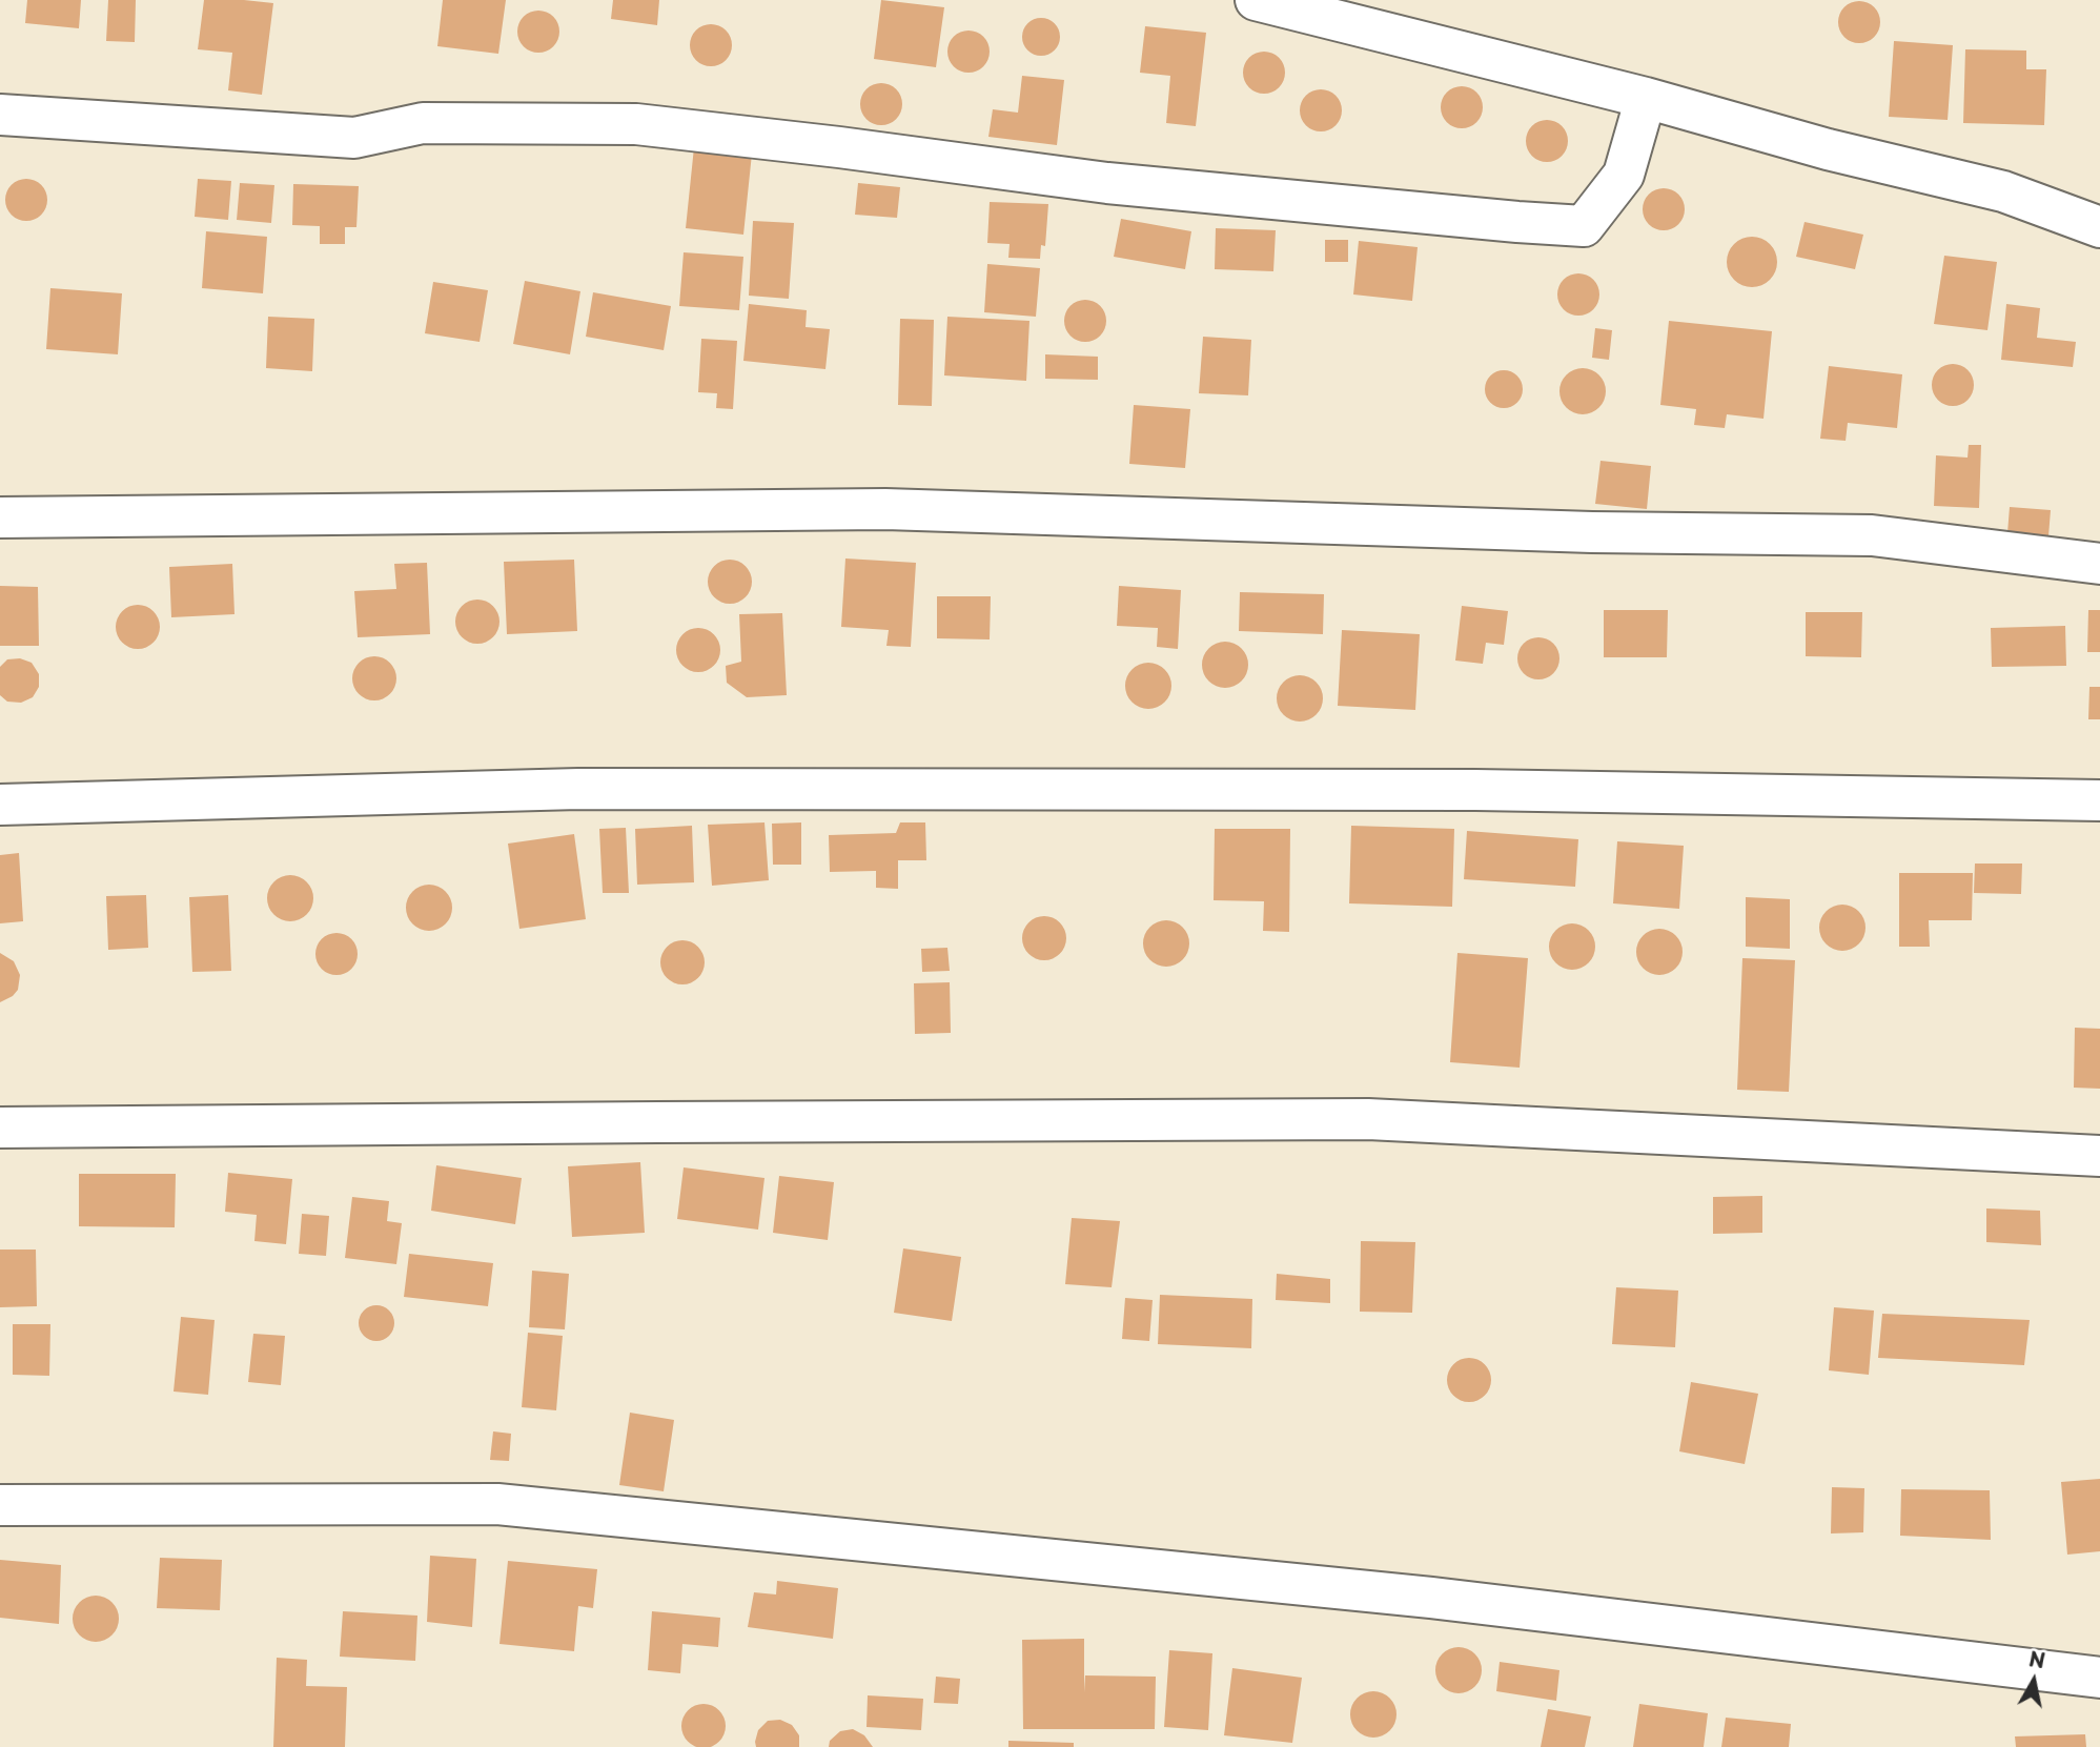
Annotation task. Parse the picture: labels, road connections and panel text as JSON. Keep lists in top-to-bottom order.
{
  "north": "top"
}
